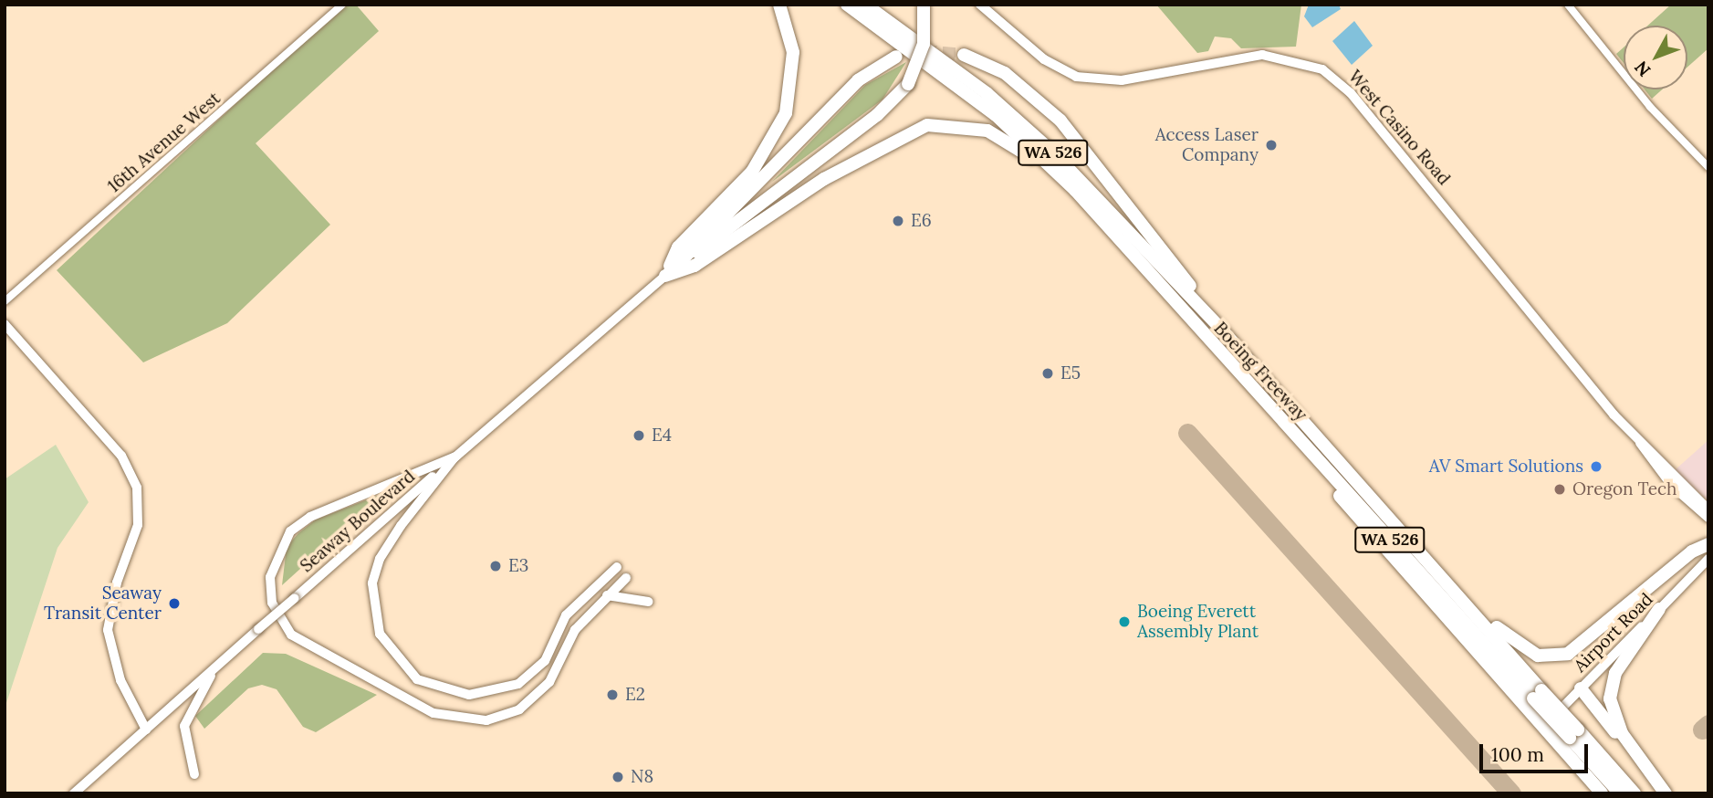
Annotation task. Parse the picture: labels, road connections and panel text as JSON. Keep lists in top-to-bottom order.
{
  "streets": {
    "highway": ["WA 526", "Boeing Freeway"],
    "main road": ["Airport Road"],
    "street": ["West Casino Road", "16th Avenue West", "Seaway Boulevard"]
  },
  "places": [
    "Access Laser Company",
    "E6",
    "E5",
    "E4",
    "AV Smart Solutions",
    "Oregon Tech",
    "E3",
    "Seaway Transit Center",
    "Boeing Everett Assembly Plant",
    "E2",
    "N8"
  ],
  "scale_bar": "100 m",
  "north": "bottom left"
}
